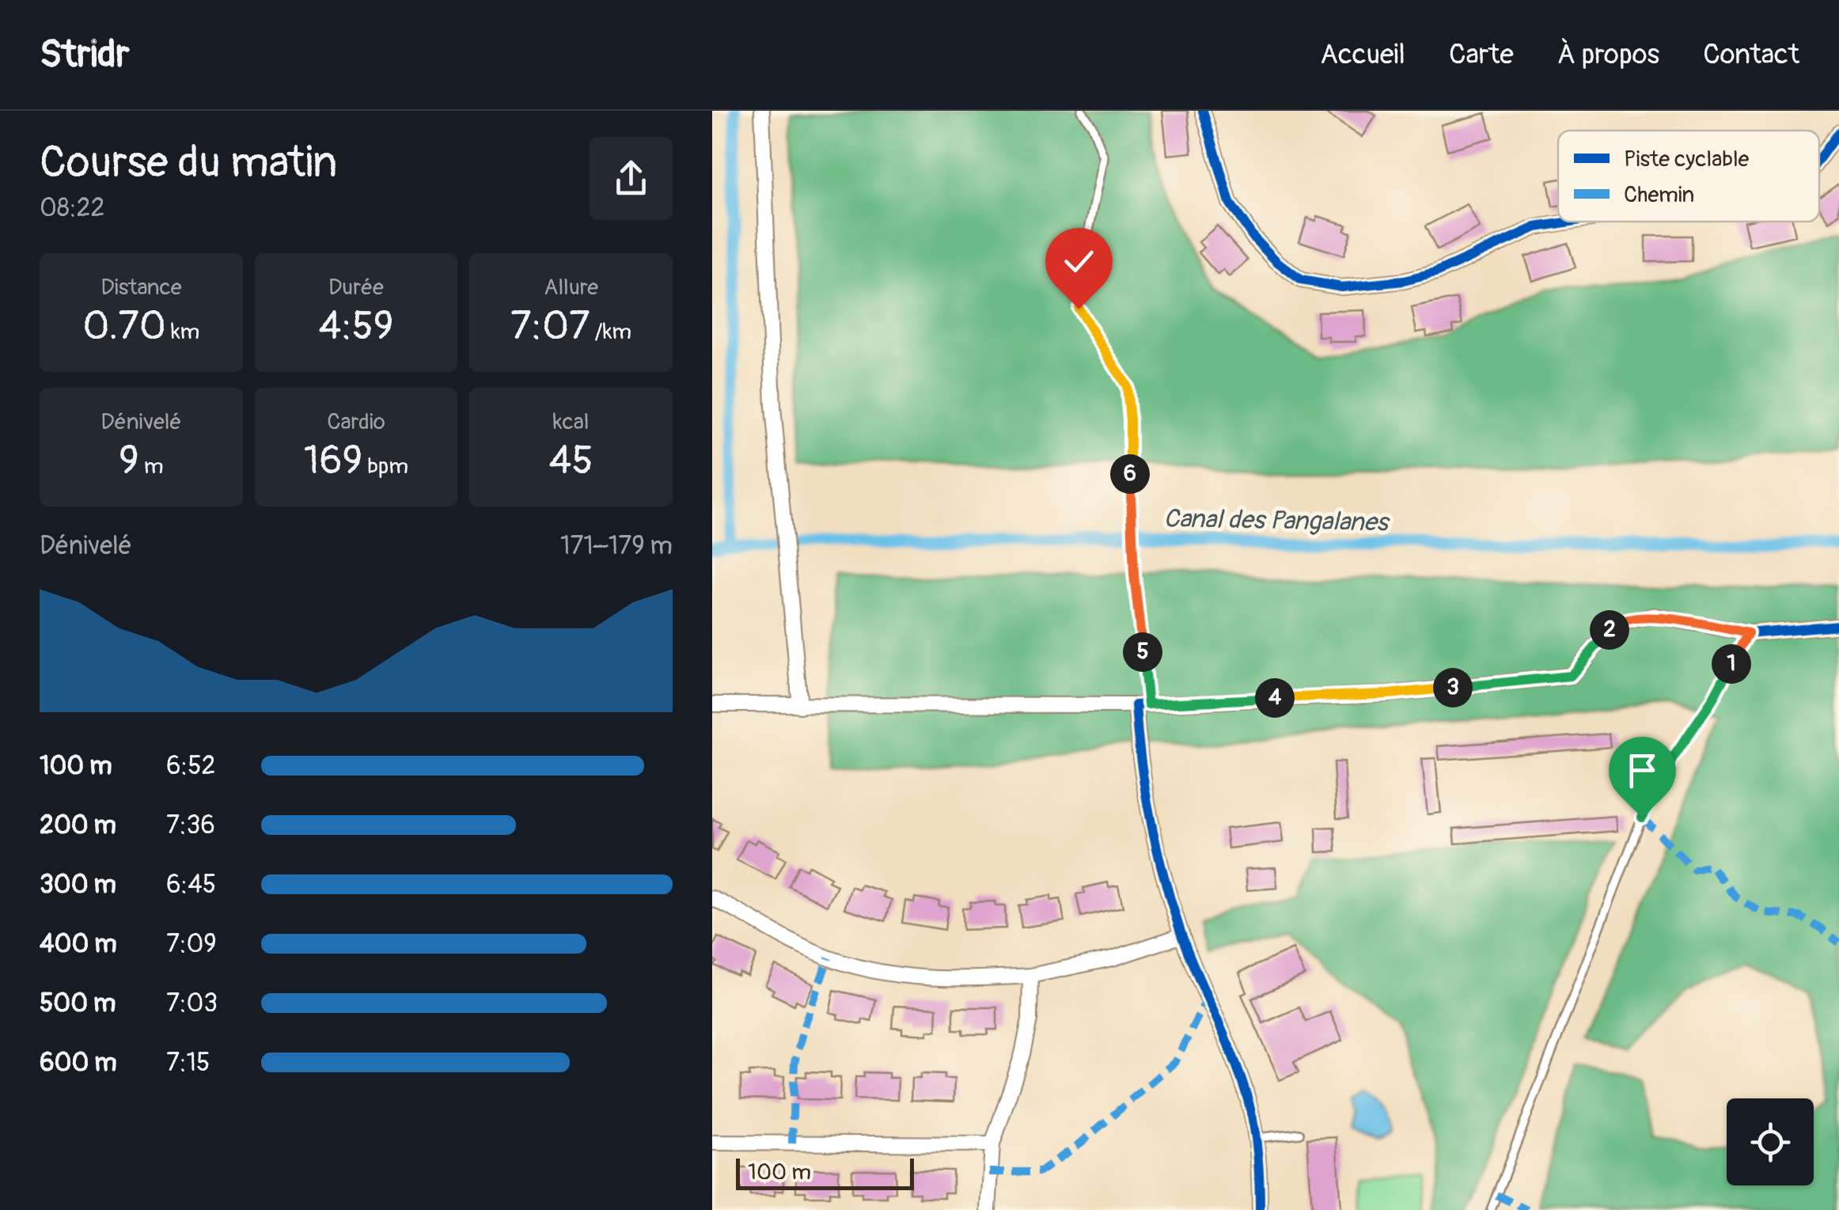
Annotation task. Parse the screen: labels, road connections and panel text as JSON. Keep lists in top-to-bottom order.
{
  "water": ["Canal des Pangalanes"],
  "legend": ["Piste cyclable", "Chemin"],
  "scale_bar": "100 m",
  "page": {
    "header": "Stridr",
    "nav": [
      "Accueil",
      "Carte",
      "À propos",
      "Contact"
    ],
    "heading": ["Course du matin", "08:22"],
    "stats": [
      ["Distance", "0.70 km"],
      ["Durée", "4:59"],
      ["Allure", "7:07 /km"],
      ["Dénivelé", "9 m"],
      ["Cardio", "169 bpm"],
      ["kcal", "45"]
    ],
    "pins": [
      "6",
      "2",
      "5",
      "1",
      "3",
      "4"
    ],
    "chart": ["Dénivelé", "171–179 m"],
    "list": [
      {
        "name": "100 m",
        "note": "6:52"
      },
      {
        "name": "200 m",
        "note": "7:36"
      },
      {
        "name": "300 m",
        "note": "6:45"
      },
      {
        "name": "400 m",
        "note": "7:09"
      },
      {
        "name": "500 m",
        "note": "7:03"
      },
      {
        "name": "600 m",
        "note": "7:15"
      }
    ],
    "scale": "100 m"
  }
}
